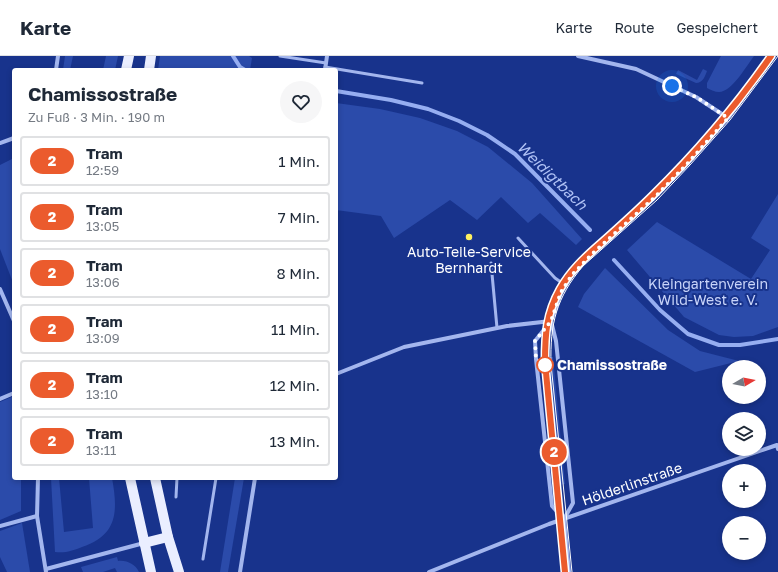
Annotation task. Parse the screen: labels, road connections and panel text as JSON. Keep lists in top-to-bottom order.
{
  "streets": {
    "street": ["Hölderlinstraße"]
  },
  "water": ["Weidigtbach"],
  "parks": ["Kleingartenverein Wild-West e. V."],
  "places": ["Auto-Teile-Service Bernhardt", "Chamissostraße"],
  "lines": ["tram line 2"],
  "north": "right",
  "page": {
    "header": "Karte",
    "nav": ["Karte", "Route", "Gespeichert"],
    "on_map": "2",
    "heading": ["Chamissostraße", "Zu Fuß · 3 Min. · 190 m"],
    "list": [
      {
        "mark": "2",
        "name": "Tram",
        "note": "12:59",
        "value": "1 Min."
      },
      {
        "mark": "2",
        "name": "Tram",
        "note": "13:05",
        "value": "7 Min."
      },
      {
        "mark": "2",
        "name": "Tram",
        "note": "13:06",
        "value": "8 Min."
      },
      {
        "mark": "2",
        "name": "Tram",
        "note": "13:09",
        "value": "11 Min."
      },
      {
        "mark": "2",
        "name": "Tram",
        "note": "13:10",
        "value": "12 Min."
      },
      {
        "mark": "2",
        "name": "Tram",
        "note": "13:11",
        "value": "13 Min."
      }
    ],
    "map_buttons": ["+", "−"]
  }
}
